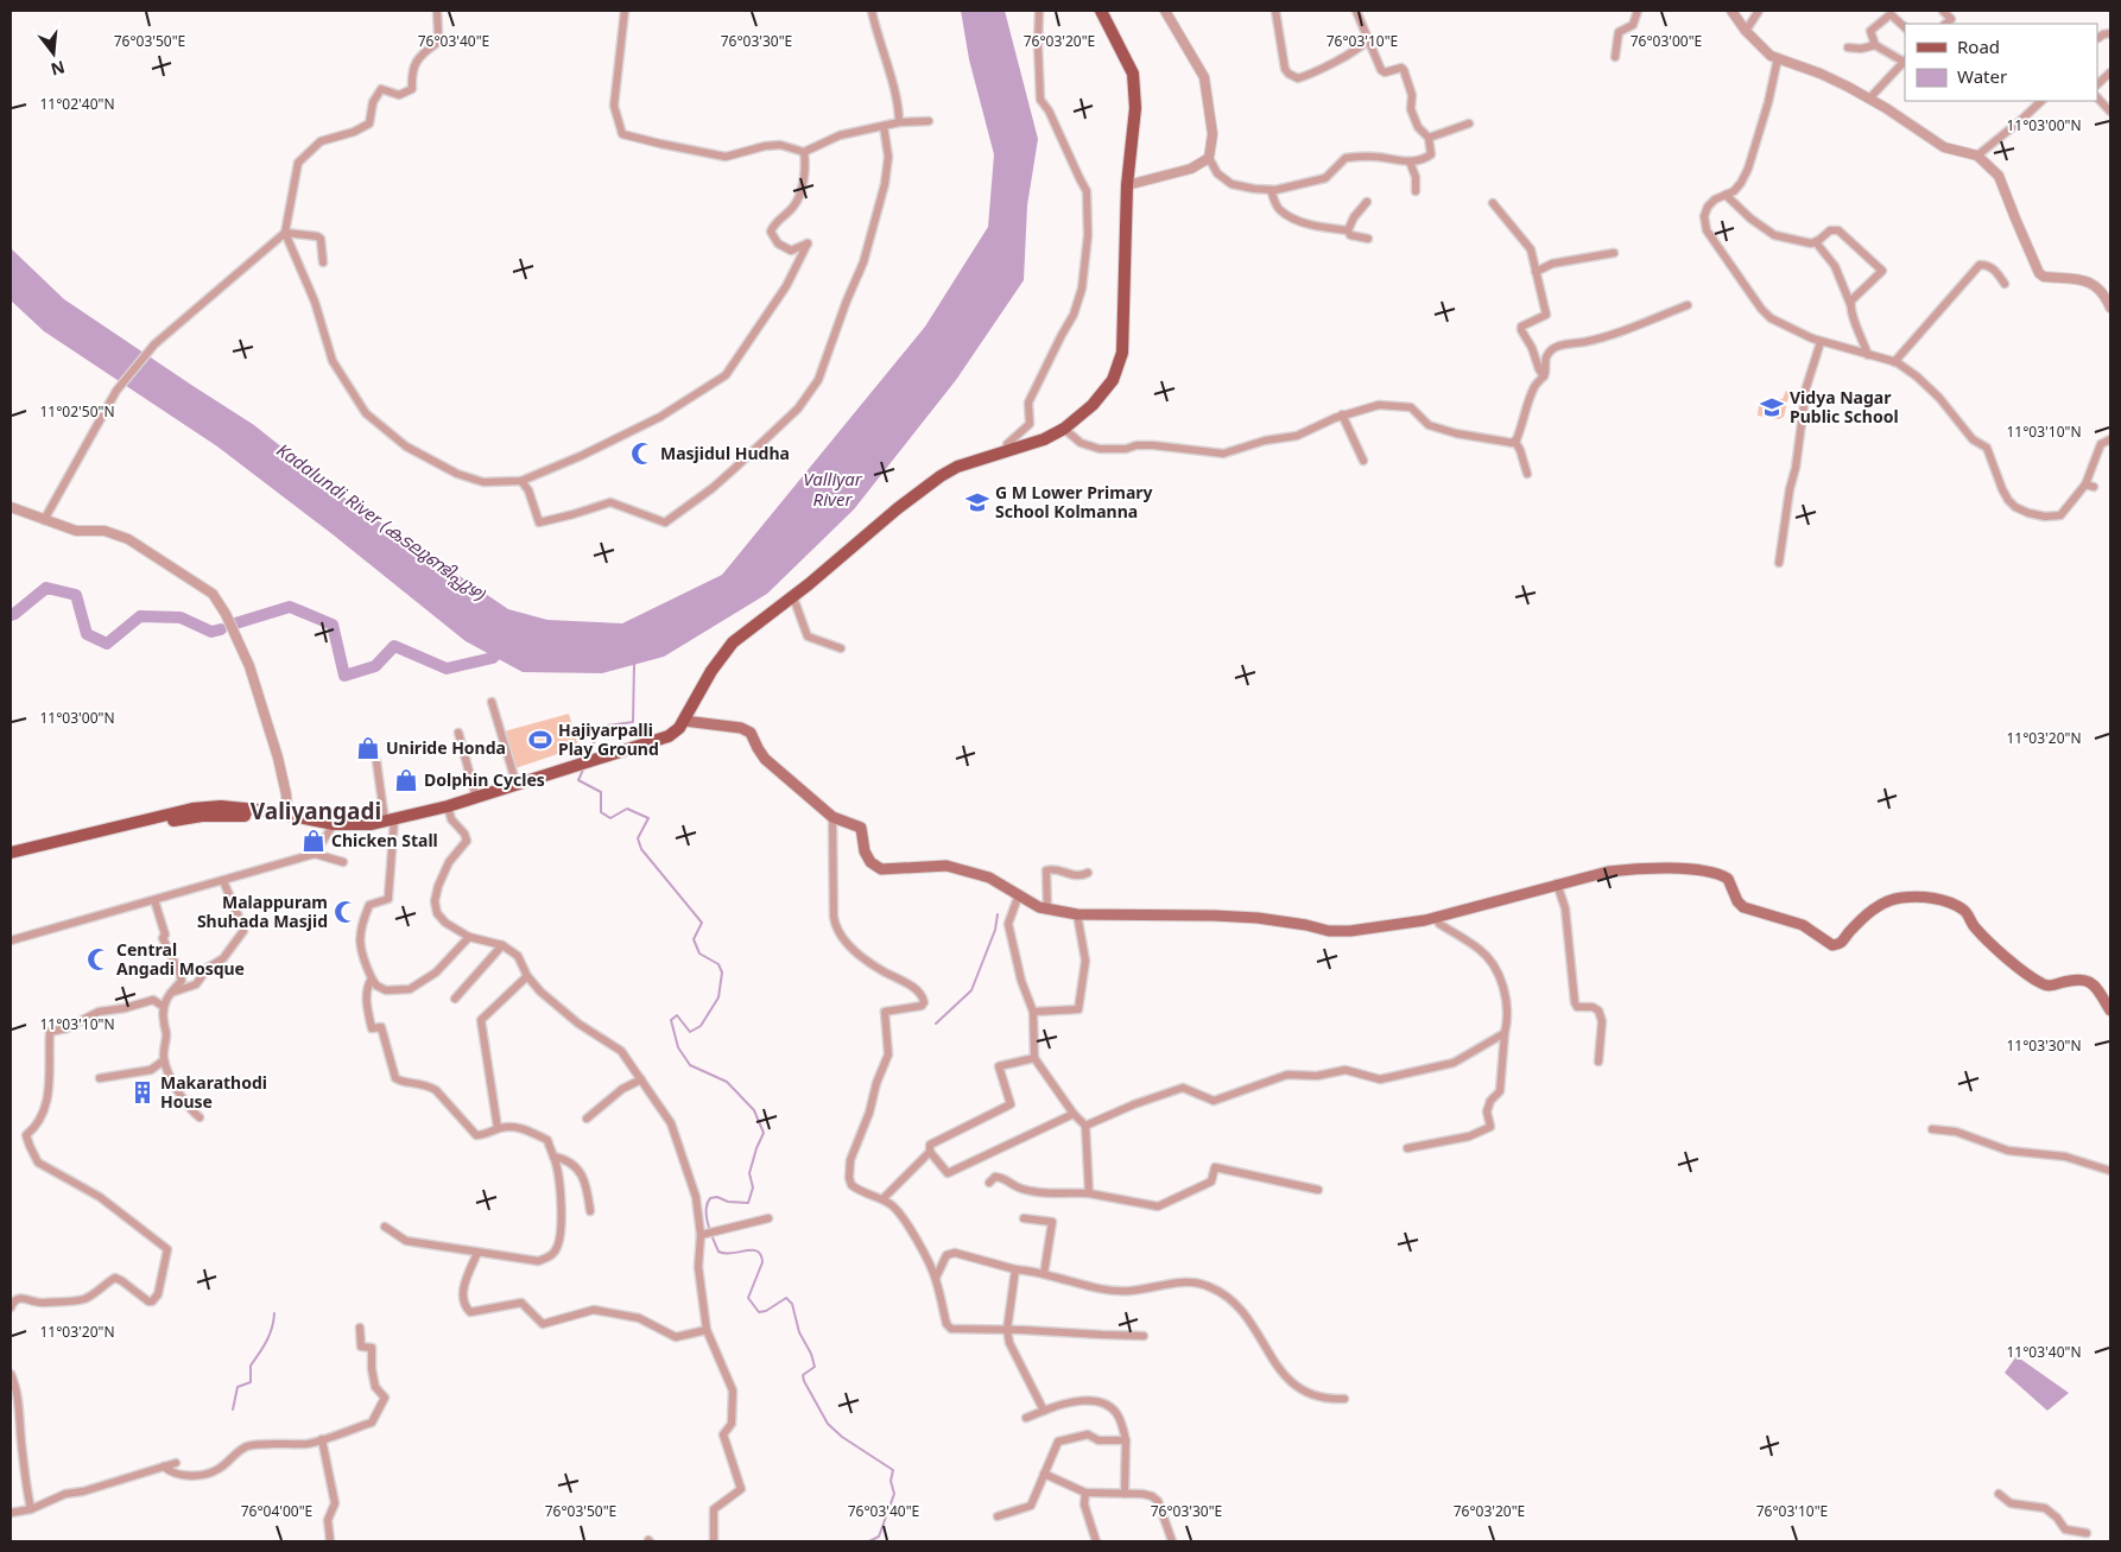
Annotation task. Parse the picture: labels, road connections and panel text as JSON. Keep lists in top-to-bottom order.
{
  "districts": ["Valiyangadi"],
  "water": ["Valliyar River", "Kadalundi River (കടലുണ്ടിപ്പുഴ)"],
  "places": {
    "school or university": ["Vidya Nagar Public School", "G M Lower Primary School Kolmanna"],
    "mosque": ["Masjidul Hudha", "Malappuram Shuhada Masjid", "Central Angadi Mosque"],
    "sports": ["Hajiyarpalli Play Ground"],
    "shop": ["Uniride Honda", "Dolphin Cycles", "Chicken Stall"],
    "building": ["Makarathodi House"]
  },
  "legend": ["Road", "Water"],
  "north": "bottom",
  "coordinates": [
    "76°03'50\"E",
    "76°03'40\"E",
    "76°03'30\"E",
    "76°03'20\"E",
    "76°03'10\"E",
    "76°03'00\"E",
    "11°02'40\"N",
    "11°03'00\"N",
    "11°02'50\"N",
    "11°03'10\"N",
    "11°03'20\"N",
    "11°03'30\"N",
    "11°03'40\"N",
    "76°04'00\"E"
  ]
}
